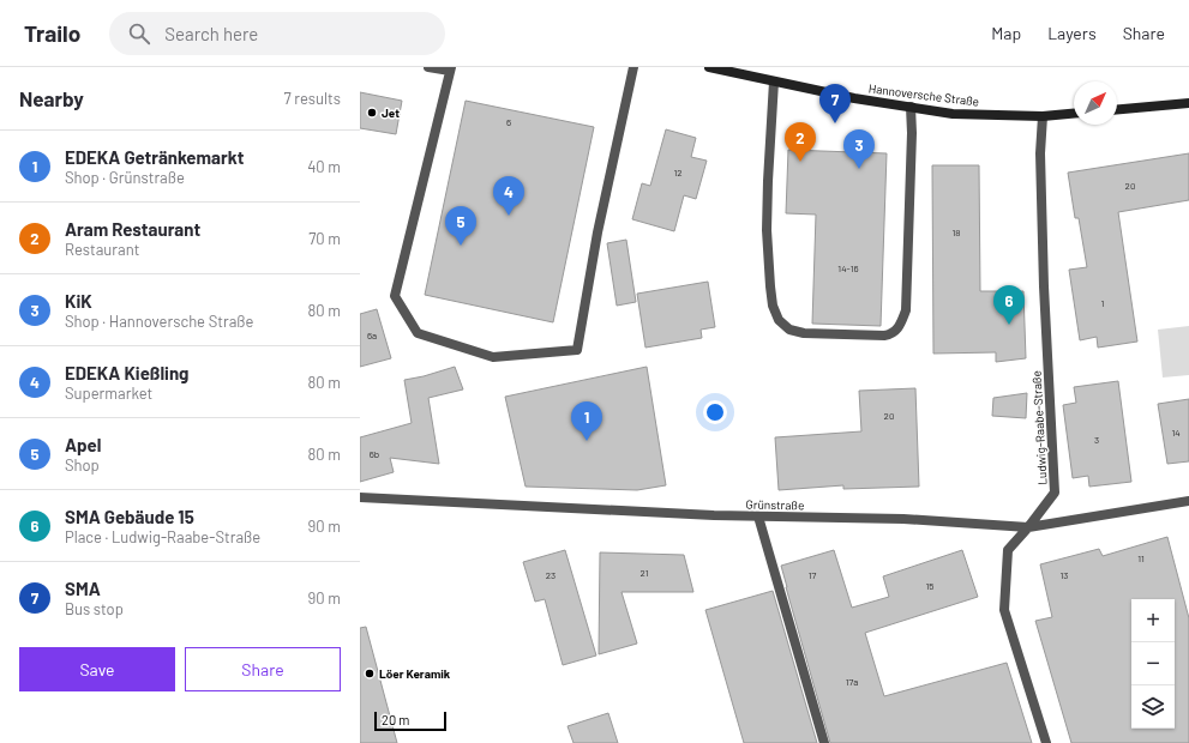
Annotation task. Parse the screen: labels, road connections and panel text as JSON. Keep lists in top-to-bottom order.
{
  "streets": {
    "main road": ["Hannoversche Straße"],
    "street": ["Ludwig-Raabe-Straße", "Grünstraße"]
  },
  "crossings": [
    ["Hannoversche Straße", "Ludwig-Raabe-Straße"],
    ["Ludwig-Raabe-Straße", "Grünstraße"]
  ],
  "places": ["Jet", "Löer Keramik"],
  "house_numbers": [
    "6",
    "12",
    "20",
    "18",
    "14-16",
    "1",
    "6a",
    "20",
    "14",
    "3",
    "6b",
    "11",
    "21",
    "23",
    "17",
    "13",
    "15",
    "17a"
  ],
  "scale_bar": "20 m",
  "north": "top right",
  "page": {
    "header": "Trailo",
    "search": "Search here",
    "nav": ["Map", "Layers", "Share"],
    "heading": ["Nearby", "7 results"],
    "pins": [
      "7",
      "2",
      "3",
      "4",
      "5",
      "6",
      "1"
    ],
    "list": [
      {
        "mark": "1",
        "name": "EDEKA Getränkemarkt",
        "note": "Shop · Grünstraße",
        "value": "40 m"
      },
      {
        "mark": "2",
        "name": "Aram Restaurant",
        "note": "Restaurant",
        "value": "70 m"
      },
      {
        "mark": "3",
        "name": "KiK",
        "note": "Shop · Hannoversche Straße",
        "value": "80 m"
      },
      {
        "mark": "4",
        "name": "EDEKA Kießling",
        "note": "Supermarket",
        "value": "80 m"
      },
      {
        "mark": "5",
        "name": "Apel",
        "note": "Shop",
        "value": "80 m"
      },
      {
        "mark": "6",
        "name": "SMA Gebäude 15",
        "note": "Place · Ludwig-Raabe-Straße",
        "value": "90 m"
      },
      {
        "mark": "7",
        "name": "SMA",
        "note": "Bus stop",
        "value": "90 m"
      }
    ],
    "map_buttons": ["+", "−"],
    "buttons": ["Save", "Share"],
    "scale": "20 m"
  }
}
